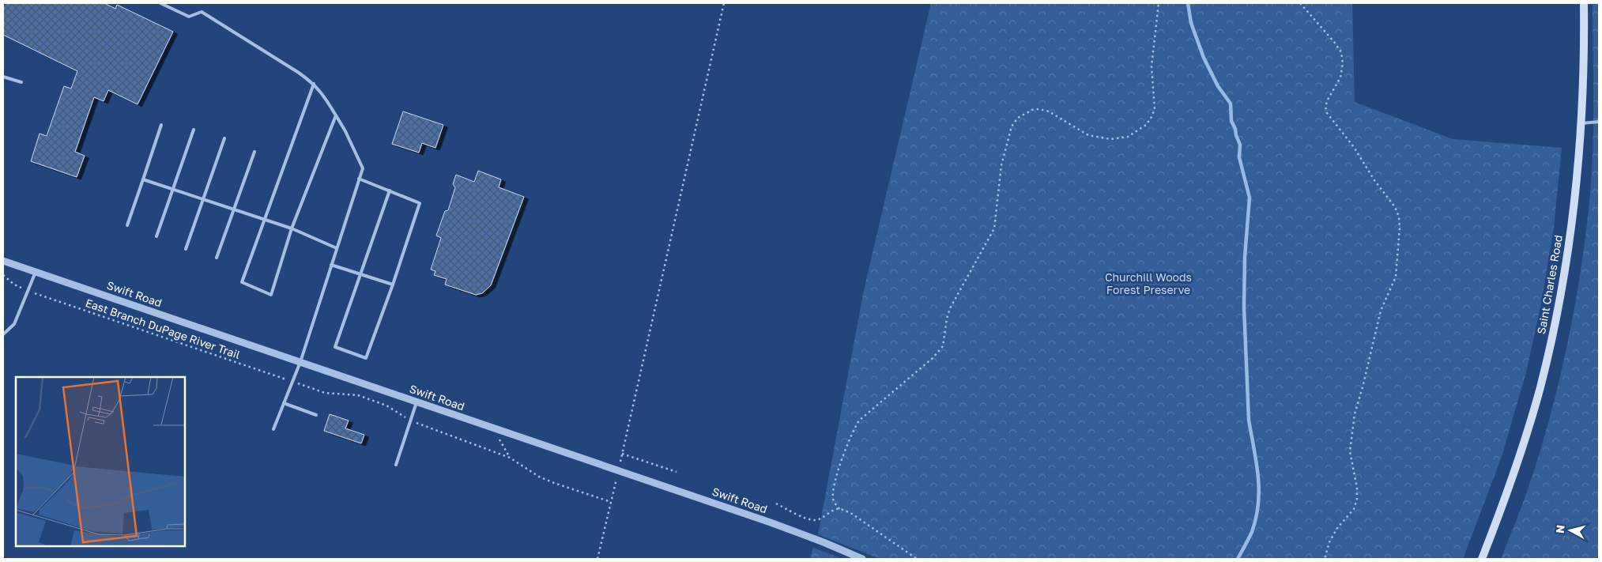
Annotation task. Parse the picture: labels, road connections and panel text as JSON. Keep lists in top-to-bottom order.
{
  "streets": {
    "main road": ["Saint Charles Road"],
    "street": ["Swift Road"],
    "path": ["East Branch DuPage River Trail"]
  },
  "parks": ["Churchill Woods Forest Preserve"],
  "north": "left"
}
